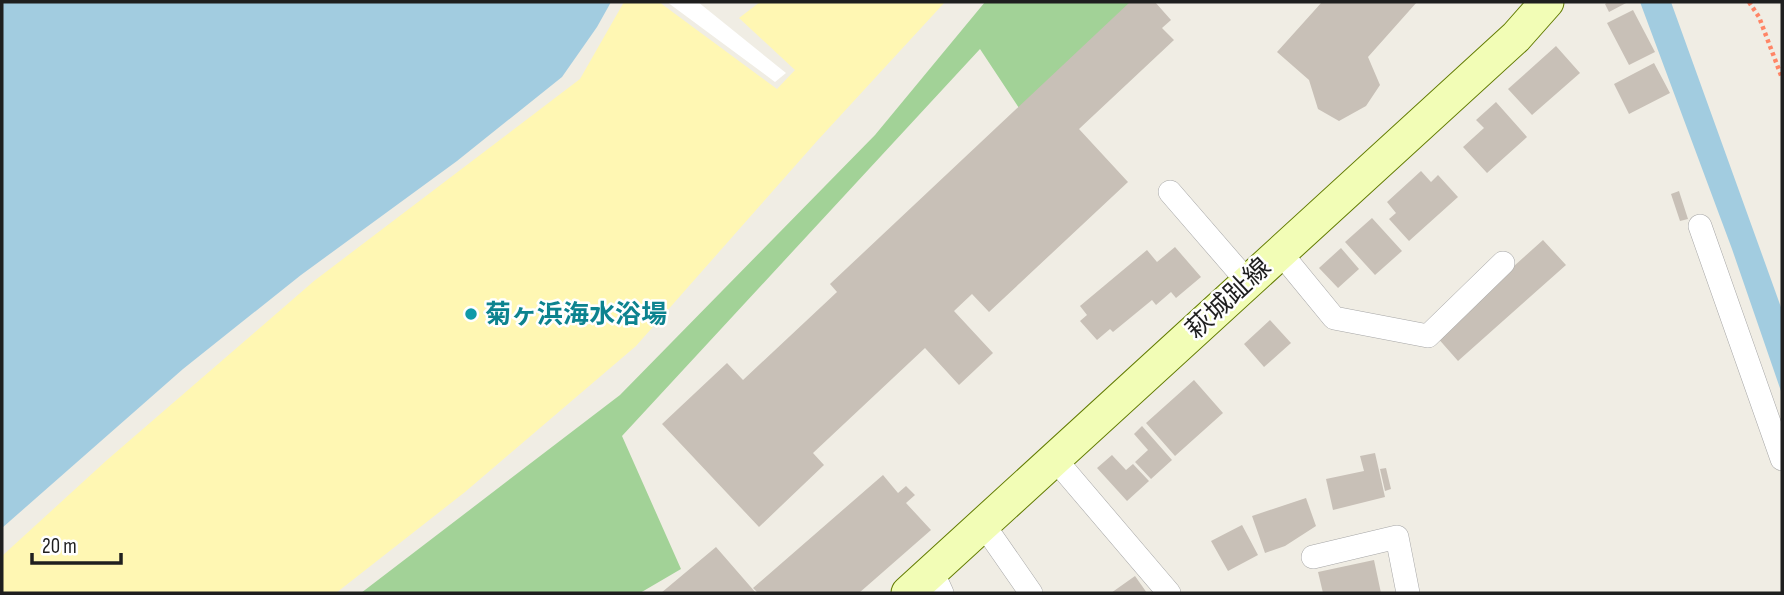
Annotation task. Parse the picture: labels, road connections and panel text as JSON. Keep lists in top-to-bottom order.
{
  "streets": {
    "main road": ["萩城趾線"]
  },
  "places": ["菊ヶ浜海水浴場"],
  "scale_bar": "20 m"
}
